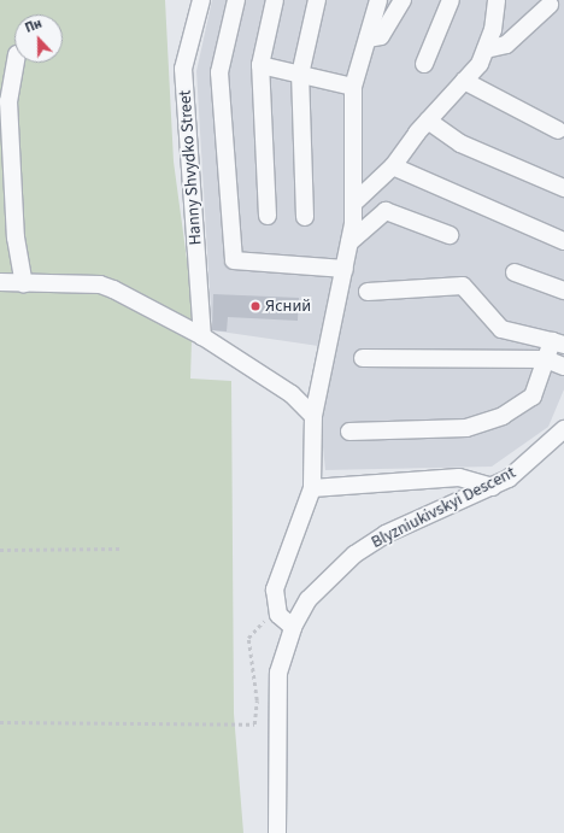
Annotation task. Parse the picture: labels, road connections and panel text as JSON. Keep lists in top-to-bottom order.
{
  "streets": {
    "street": ["Hanny Shvydko Street", "Blyzniukivskyi Descent"]
  },
  "places": ["Ясний"],
  "north": "top"
}
